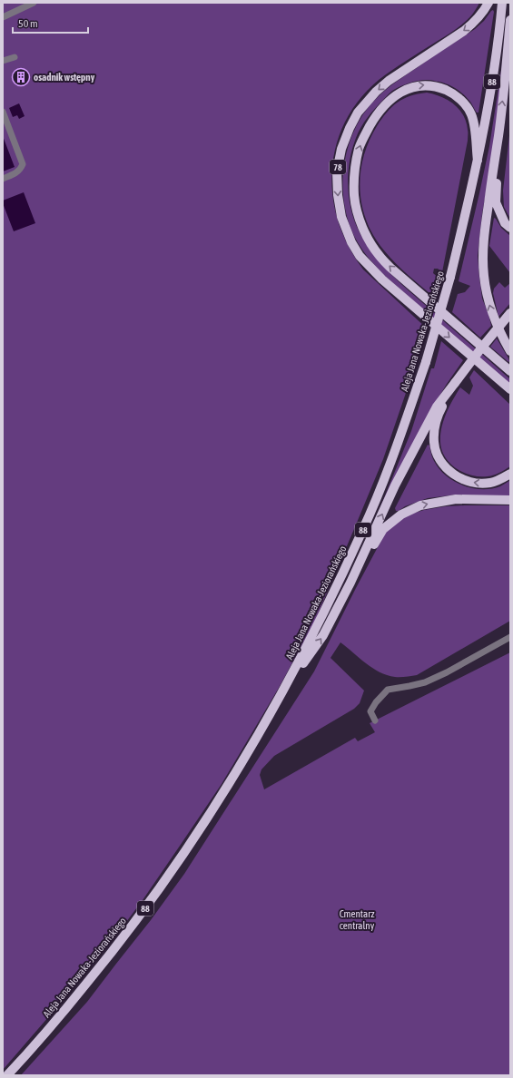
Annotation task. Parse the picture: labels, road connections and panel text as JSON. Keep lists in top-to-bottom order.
{
  "streets": {
    "main road": ["88", "78", "Aleja Jana Nowaka-Jeziorańskiego"]
  },
  "parks": ["Cmentarz centralny"],
  "places": {
    "building": ["osadnik wstępny"]
  },
  "scale_bar": "50 m"
}
